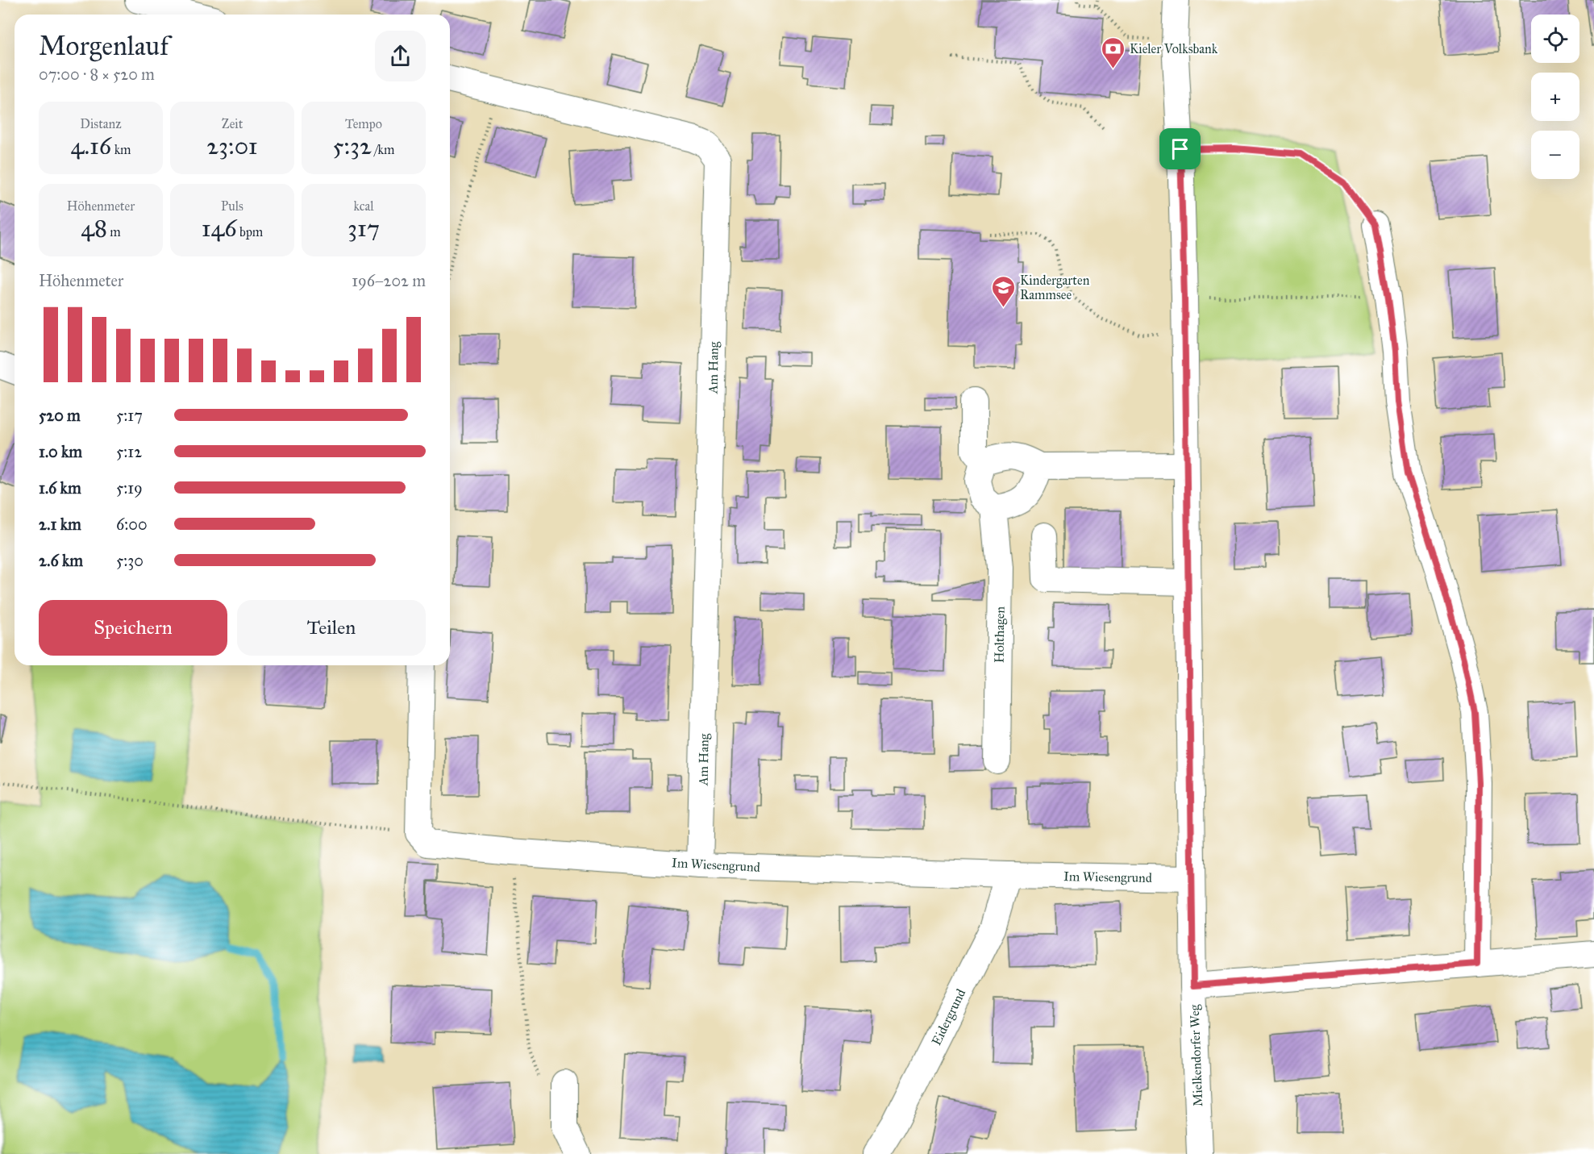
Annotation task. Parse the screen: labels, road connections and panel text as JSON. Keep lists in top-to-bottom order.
{
  "streets": {
    "street": [
      "Am Hang",
      "Holthagen",
      "Im Wiesengrund",
      "Eidergrund",
      "Mielkendorfer Weg"
    ]
  },
  "crossings": [
    ["Am Hang", "Im Wiesengrund"],
    ["Im Wiesengrund", "Eidergrund"],
    ["Im Wiesengrund", "Mielkendorfer Weg"]
  ],
  "places": {
    "bank": ["Kieler Volksbank"],
    "school or university": ["Kindergarten Rammsee"]
  },
  "page": {
    "map_buttons": ["+", "−"],
    "heading": ["Morgenlauf", "07:00 · 8 × 520 m"],
    "stats": [
      ["Distanz", "4.16 km"],
      ["Zeit", "23:01"],
      ["Tempo", "5:32 /km"],
      ["Höhenmeter", "48 m"],
      ["Puls", "146 bpm"],
      ["kcal", "317"]
    ],
    "chart": ["Höhenmeter", "196–202 m"],
    "list": [
      {
        "name": "520 m",
        "note": "5:17"
      },
      {
        "name": "1.0 km",
        "note": "5:12"
      },
      {
        "name": "1.6 km",
        "note": "5:19"
      },
      {
        "name": "2.1 km",
        "note": "6:00"
      },
      {
        "name": "2.6 km",
        "note": "5:30"
      }
    ],
    "buttons": ["Speichern", "Teilen"]
  }
}
